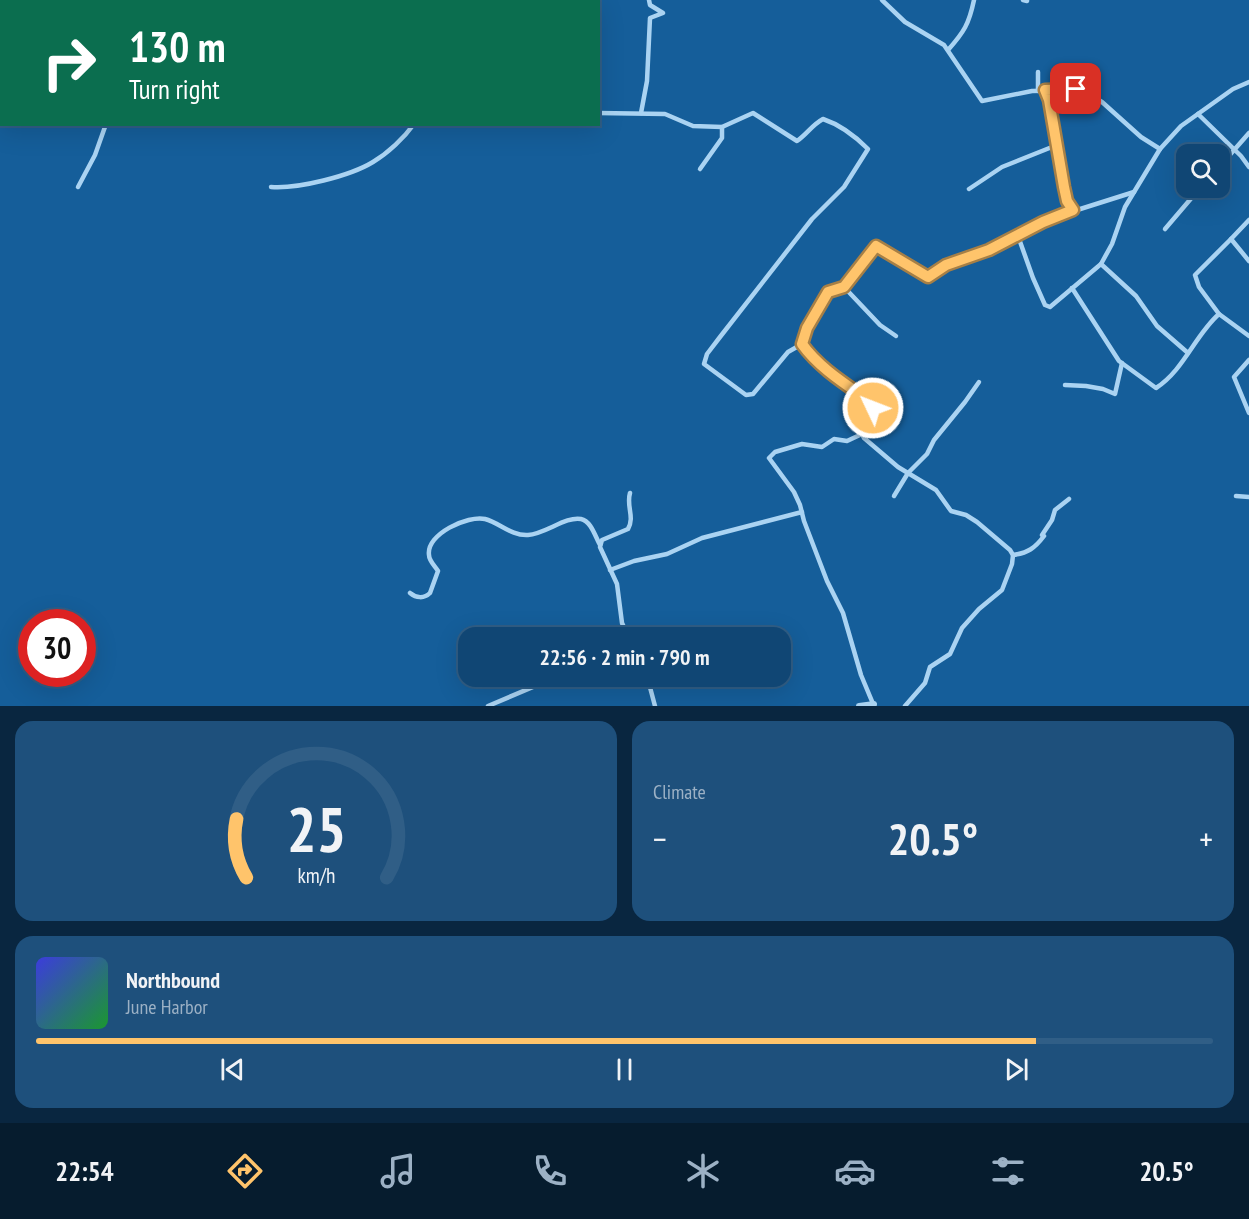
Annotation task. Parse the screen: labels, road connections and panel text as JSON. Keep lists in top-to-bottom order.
{
  "page": {
    "turn": ["130 m", "Turn right"],
    "limit": "30",
    "trip": "22:56 · 2 min · 790 m",
    "tile": "Climate",
    "heat": ["−", "20.5°", "+"],
    "song": ["Northbound", "June Harbor"],
    "tabs": ["22:54", "20.5°"],
    "gauge": ["25", "km/h"]
  }
}
